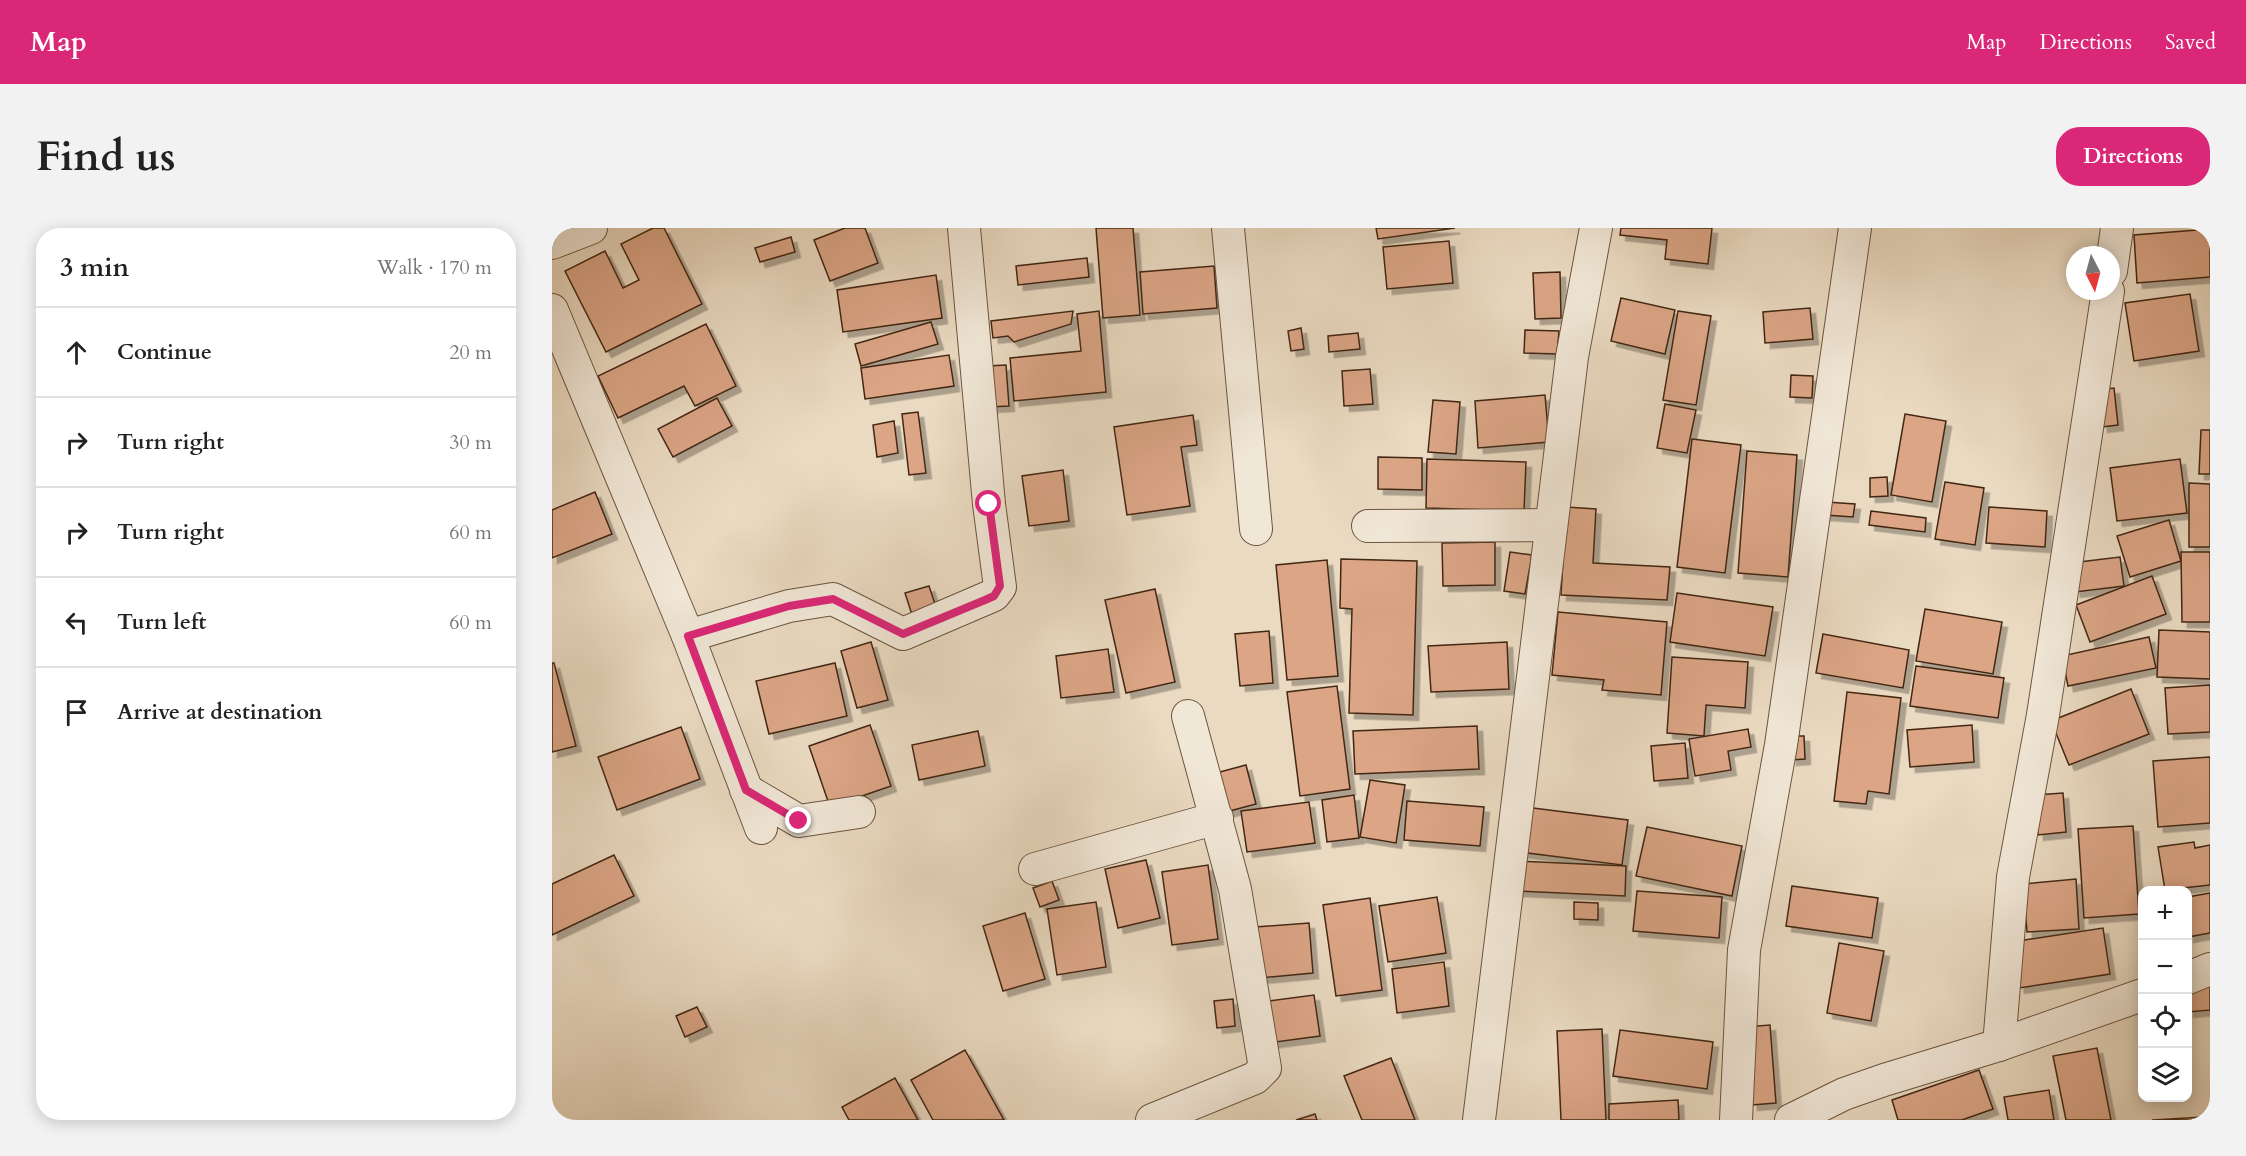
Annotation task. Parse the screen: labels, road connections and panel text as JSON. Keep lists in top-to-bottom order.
{
  "north": "bottom",
  "page": {
    "header": "Map",
    "nav": ["Map", "Directions", "Saved"],
    "buttons": "Directions",
    "title": "Find us",
    "heading": ["3 min", "Walk · 170 m"],
    "list": [
      ["Continue", "20 m"],
      ["Turn right", "30 m"],
      ["Turn right", "60 m"],
      ["Turn left", "60 m"],
      "Arrive at destination"
    ],
    "map_buttons": ["+", "−"]
  }
}
